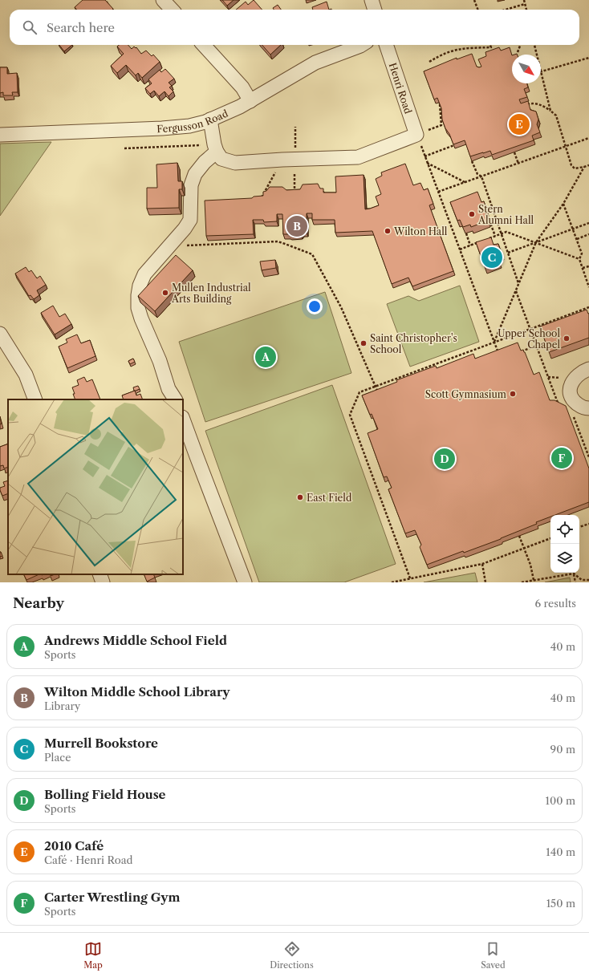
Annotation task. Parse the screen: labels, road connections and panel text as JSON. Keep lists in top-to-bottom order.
{
  "streets": {
    "street": ["Henri Road", "Fergusson Road"]
  },
  "places": [
    "Stern Alumni Hall",
    "Wilton Hall",
    "Mullen Industrial Arts Building",
    "Upper School Chapel",
    "Saint Christopher's School",
    "Scott Gymnasium",
    "East Field"
  ],
  "north": "bottom right",
  "page": {
    "search": "Search here",
    "pins": [
      "E",
      "B",
      "C",
      "A",
      "F",
      "D"
    ],
    "heading": ["Nearby", "6 results"],
    "list": [
      {
        "mark": "A",
        "name": "Andrews Middle School Field",
        "note": "Sports",
        "value": "40 m"
      },
      {
        "mark": "B",
        "name": "Wilton Middle School Library",
        "note": "Library",
        "value": "40 m"
      },
      {
        "mark": "C",
        "name": "Murrell Bookstore",
        "note": "Place",
        "value": "90 m"
      },
      {
        "mark": "D",
        "name": "Bolling Field House",
        "note": "Sports",
        "value": "100 m"
      },
      {
        "mark": "E",
        "name": "2010 Café",
        "note": "Café · Henri Road",
        "value": "140 m"
      },
      {
        "mark": "F",
        "name": "Carter Wrestling Gym",
        "note": "Sports",
        "value": "150 m"
      }
    ],
    "nav": ["Map", "Directions", "Saved"]
  }
}
